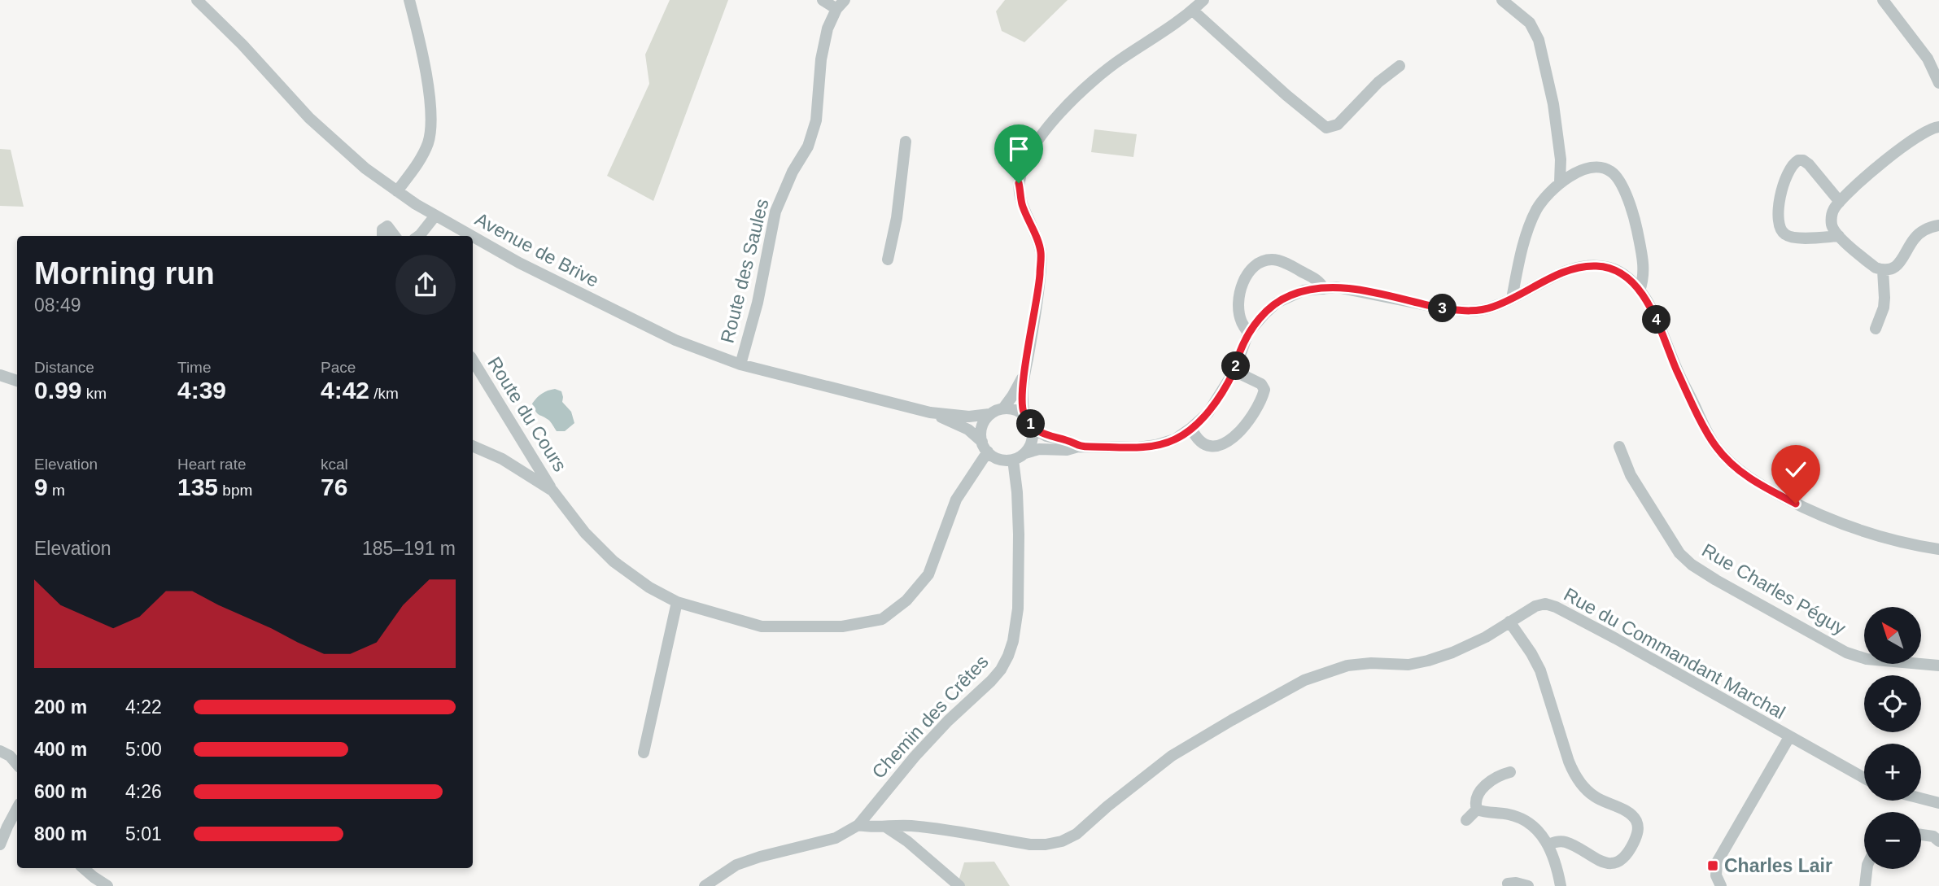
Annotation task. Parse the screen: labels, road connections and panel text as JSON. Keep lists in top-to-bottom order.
{
  "streets": {
    "street": [
      "Avenue de Brive",
      "Route des Saules",
      "Route du Cours",
      "Rue Charles Péguy",
      "Rue du Commandant Marchal",
      "Chemin des Crêtes"
    ]
  },
  "crossings": [
    ["Avenue de Brive", "Route des Saules"],
    ["Route du Cours", "Chemin des Crêtes"],
    ["Rue du Commandant Marchal", "Chemin des Crêtes"]
  ],
  "places": {
    "transit": ["Charles Lair"]
  },
  "north": "top left",
  "page": {
    "heading": ["Morning run", "08:49"],
    "pins": [
      "3",
      "4",
      "2",
      "1"
    ],
    "stats": [
      ["Distance", "0.99 km"],
      ["Time", "4:39"],
      ["Pace", "4:42 /km"],
      ["Elevation", "9 m"],
      ["Heart rate", "135 bpm"],
      ["kcal", "76"]
    ],
    "chart": ["Elevation", "185–191 m"],
    "map_buttons": ["+", "−"],
    "list": [
      {
        "name": "200 m",
        "note": "4:22"
      },
      {
        "name": "400 m",
        "note": "5:00"
      },
      {
        "name": "600 m",
        "note": "4:26"
      },
      {
        "name": "800 m",
        "note": "5:01"
      }
    ]
  }
}
